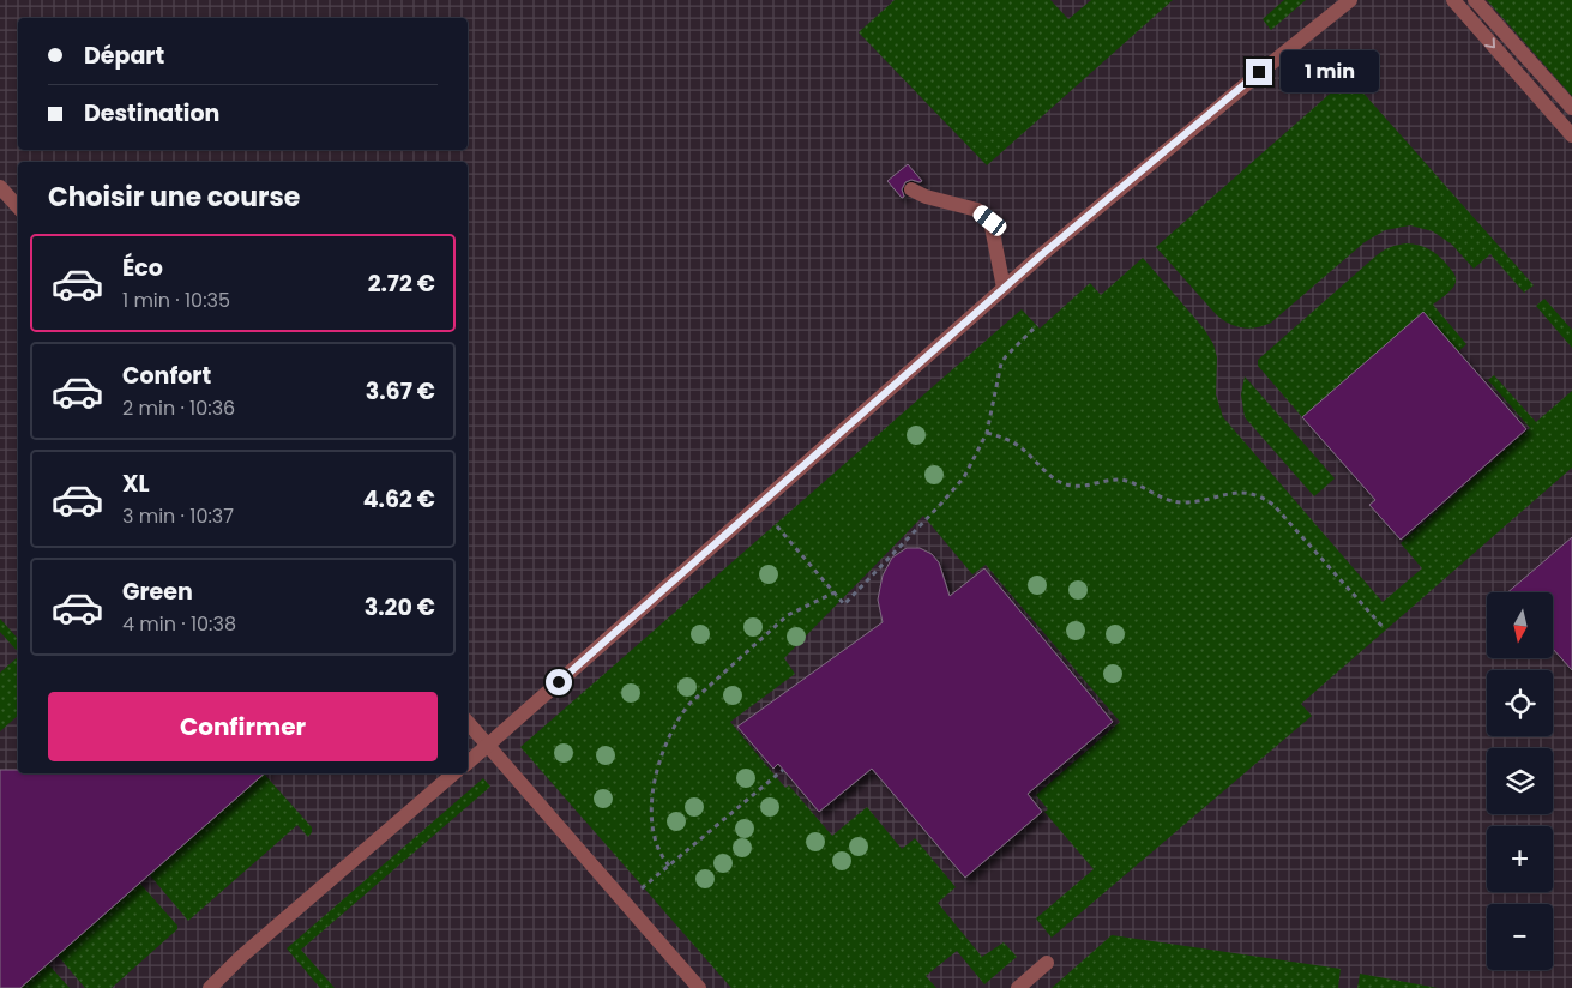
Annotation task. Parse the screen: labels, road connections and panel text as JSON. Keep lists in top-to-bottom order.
{
  "north": "bottom",
  "page": {
    "banner": ["Départ", "Destination"],
    "bubble": "1 min",
    "heading": "Choisir une course",
    "list": [
      {
        "name": "Éco",
        "note": "1 min · 10:35",
        "value": "2.72 €"
      },
      {
        "name": "Confort",
        "note": "2 min · 10:36",
        "value": "3.67 €"
      },
      {
        "name": "XL",
        "note": "3 min · 10:37",
        "value": "4.62 €"
      },
      {
        "name": "Green",
        "note": "4 min · 10:38",
        "value": "3.20 €"
      }
    ],
    "map_buttons": ["+", "−"],
    "buttons": "Confirmer"
  }
}
